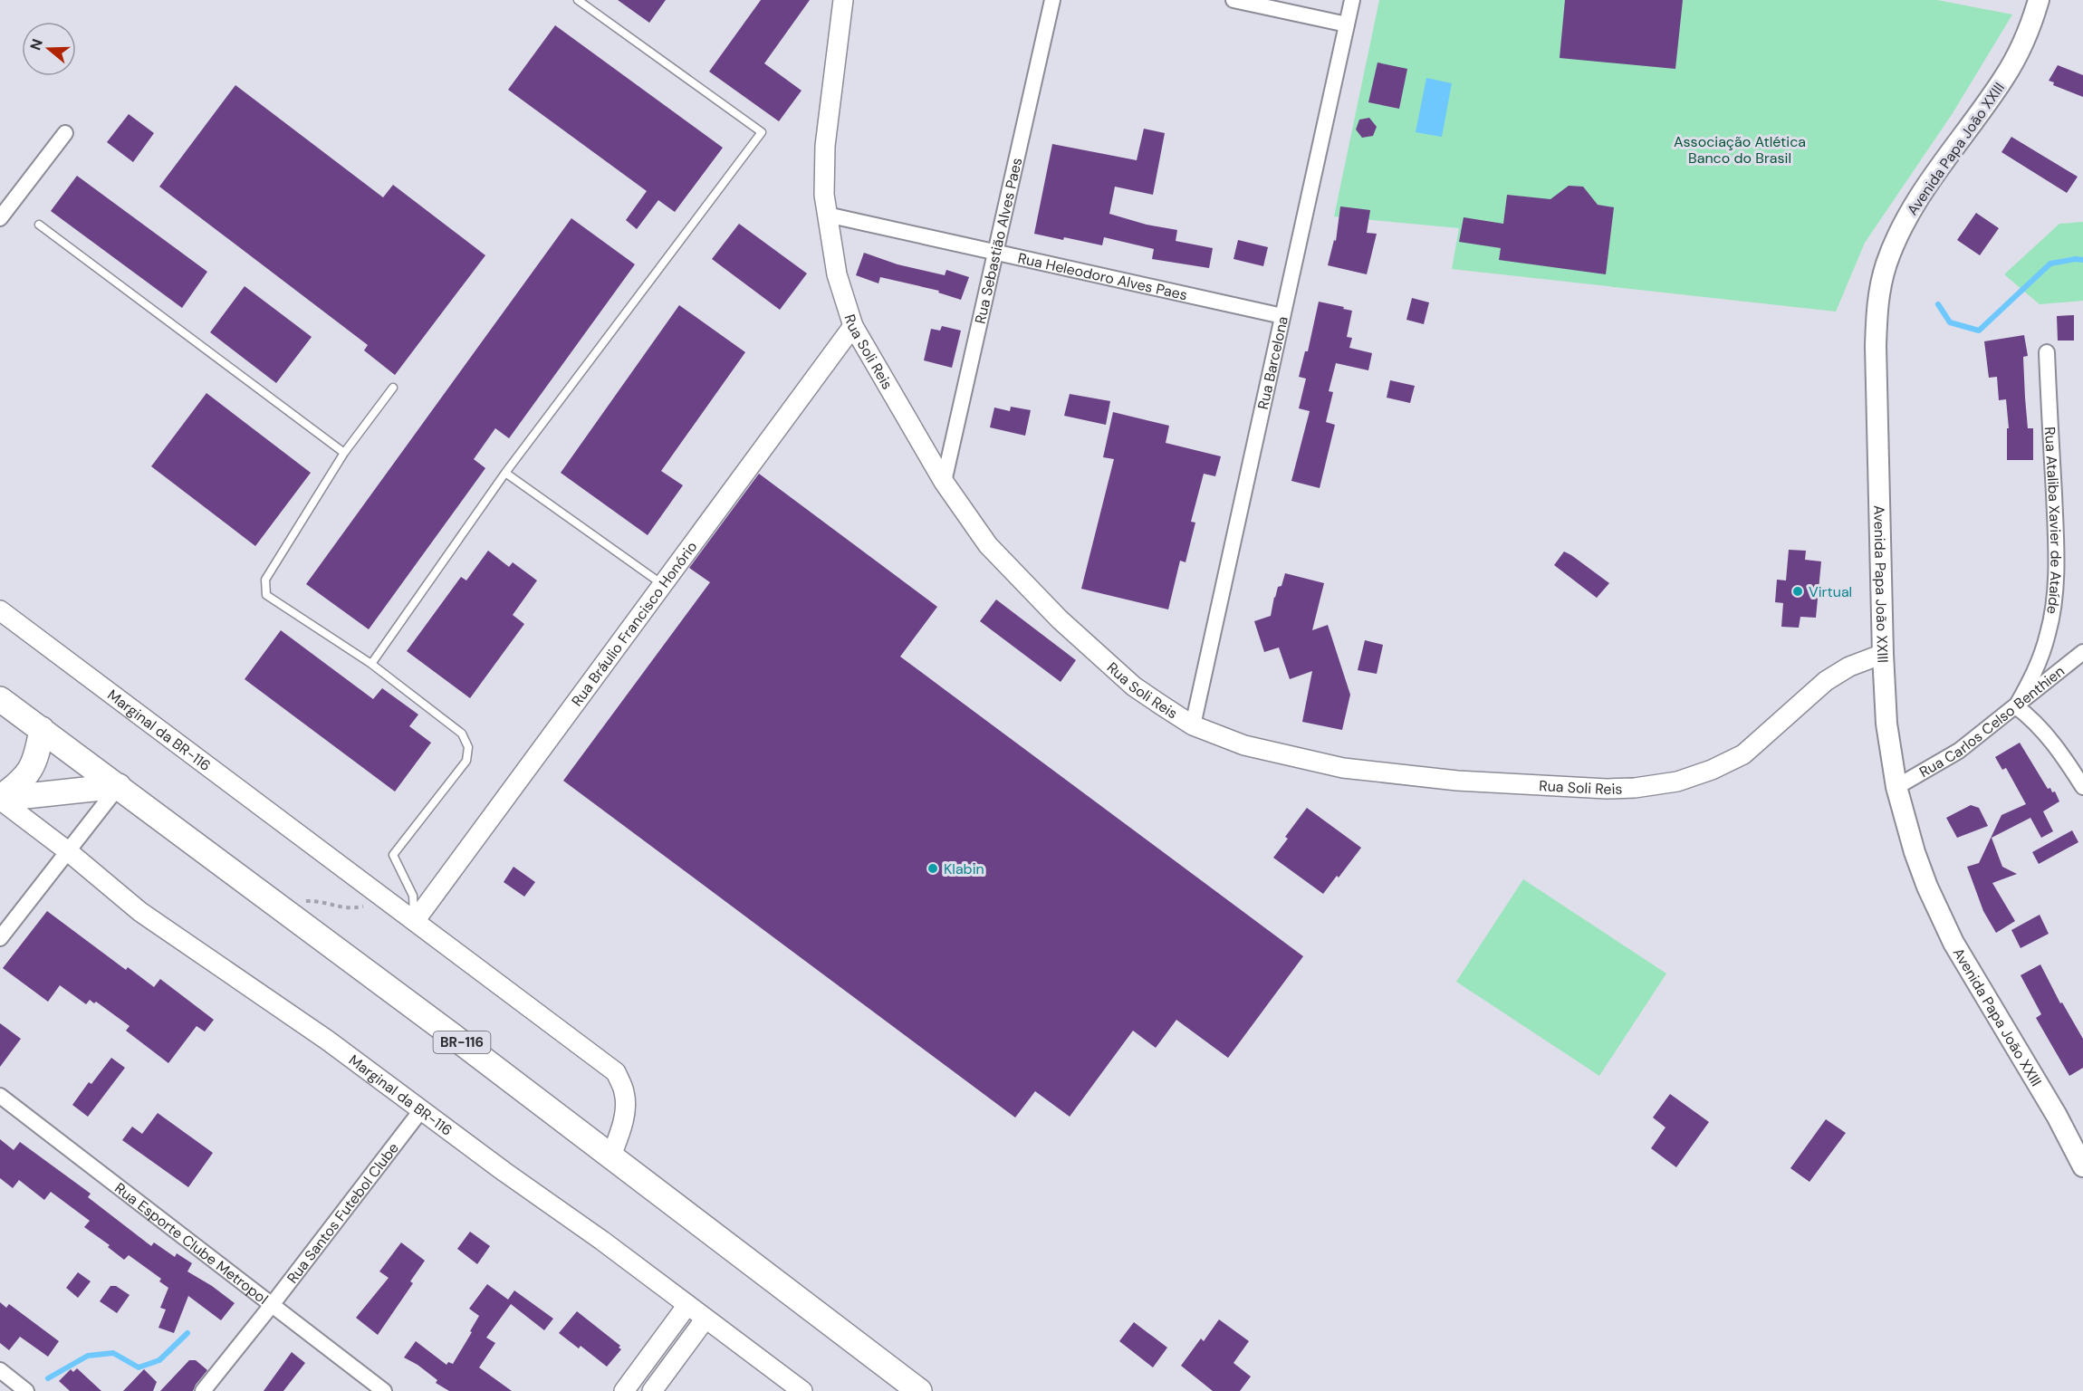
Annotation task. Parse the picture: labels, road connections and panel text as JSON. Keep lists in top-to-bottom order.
{
  "streets": {
    "highway": ["BR-116"],
    "main road": ["Avenida Papa João XXIII"],
    "street": [
      "Rua Sebastião Alves Paes",
      "Rua Heleodoro Alves Paes",
      "Rua Soli Reis",
      "Rua Barcelona",
      "Rua Ataliba Xavier de Ataíde",
      "Rua Bráulio Francisco Honório",
      "Rua Carlos Celso Benthien",
      "Marginal da BR-116",
      "Rua Santos Futebol Clube",
      "Rua Esporte Clube Metropol"
    ]
  },
  "crossings": [
    ["Avenida Papa João XXIII", "Rua Soli Reis"],
    ["Avenida Papa João XXIII", "Rua Carlos Celso Benthien"],
    ["Rua Sebastião Alves Paes", "Rua Heleodoro Alves Paes"],
    ["Rua Sebastião Alves Paes", "Rua Soli Reis"],
    ["Rua Heleodoro Alves Paes", "Rua Soli Reis"],
    ["Rua Heleodoro Alves Paes", "Rua Barcelona"],
    ["Rua Soli Reis", "Rua Barcelona"],
    ["Rua Soli Reis", "Rua Bráulio Francisco Honório"],
    ["Rua Ataliba Xavier de Ataíde", "Rua Carlos Celso Benthien"],
    ["Rua Bráulio Francisco Honório", "Marginal da BR-116"],
    ["Marginal da BR-116", "BR-116"],
    ["Marginal da BR-116", "Rua Santos Futebol Clube"],
    ["Rua Santos Futebol Clube", "Rua Esporte Clube Metropol"]
  ],
  "parks": ["Associação Atlética Banco do Brasil"],
  "places": ["Virtual", "Klabin"],
  "north": "left"
}
